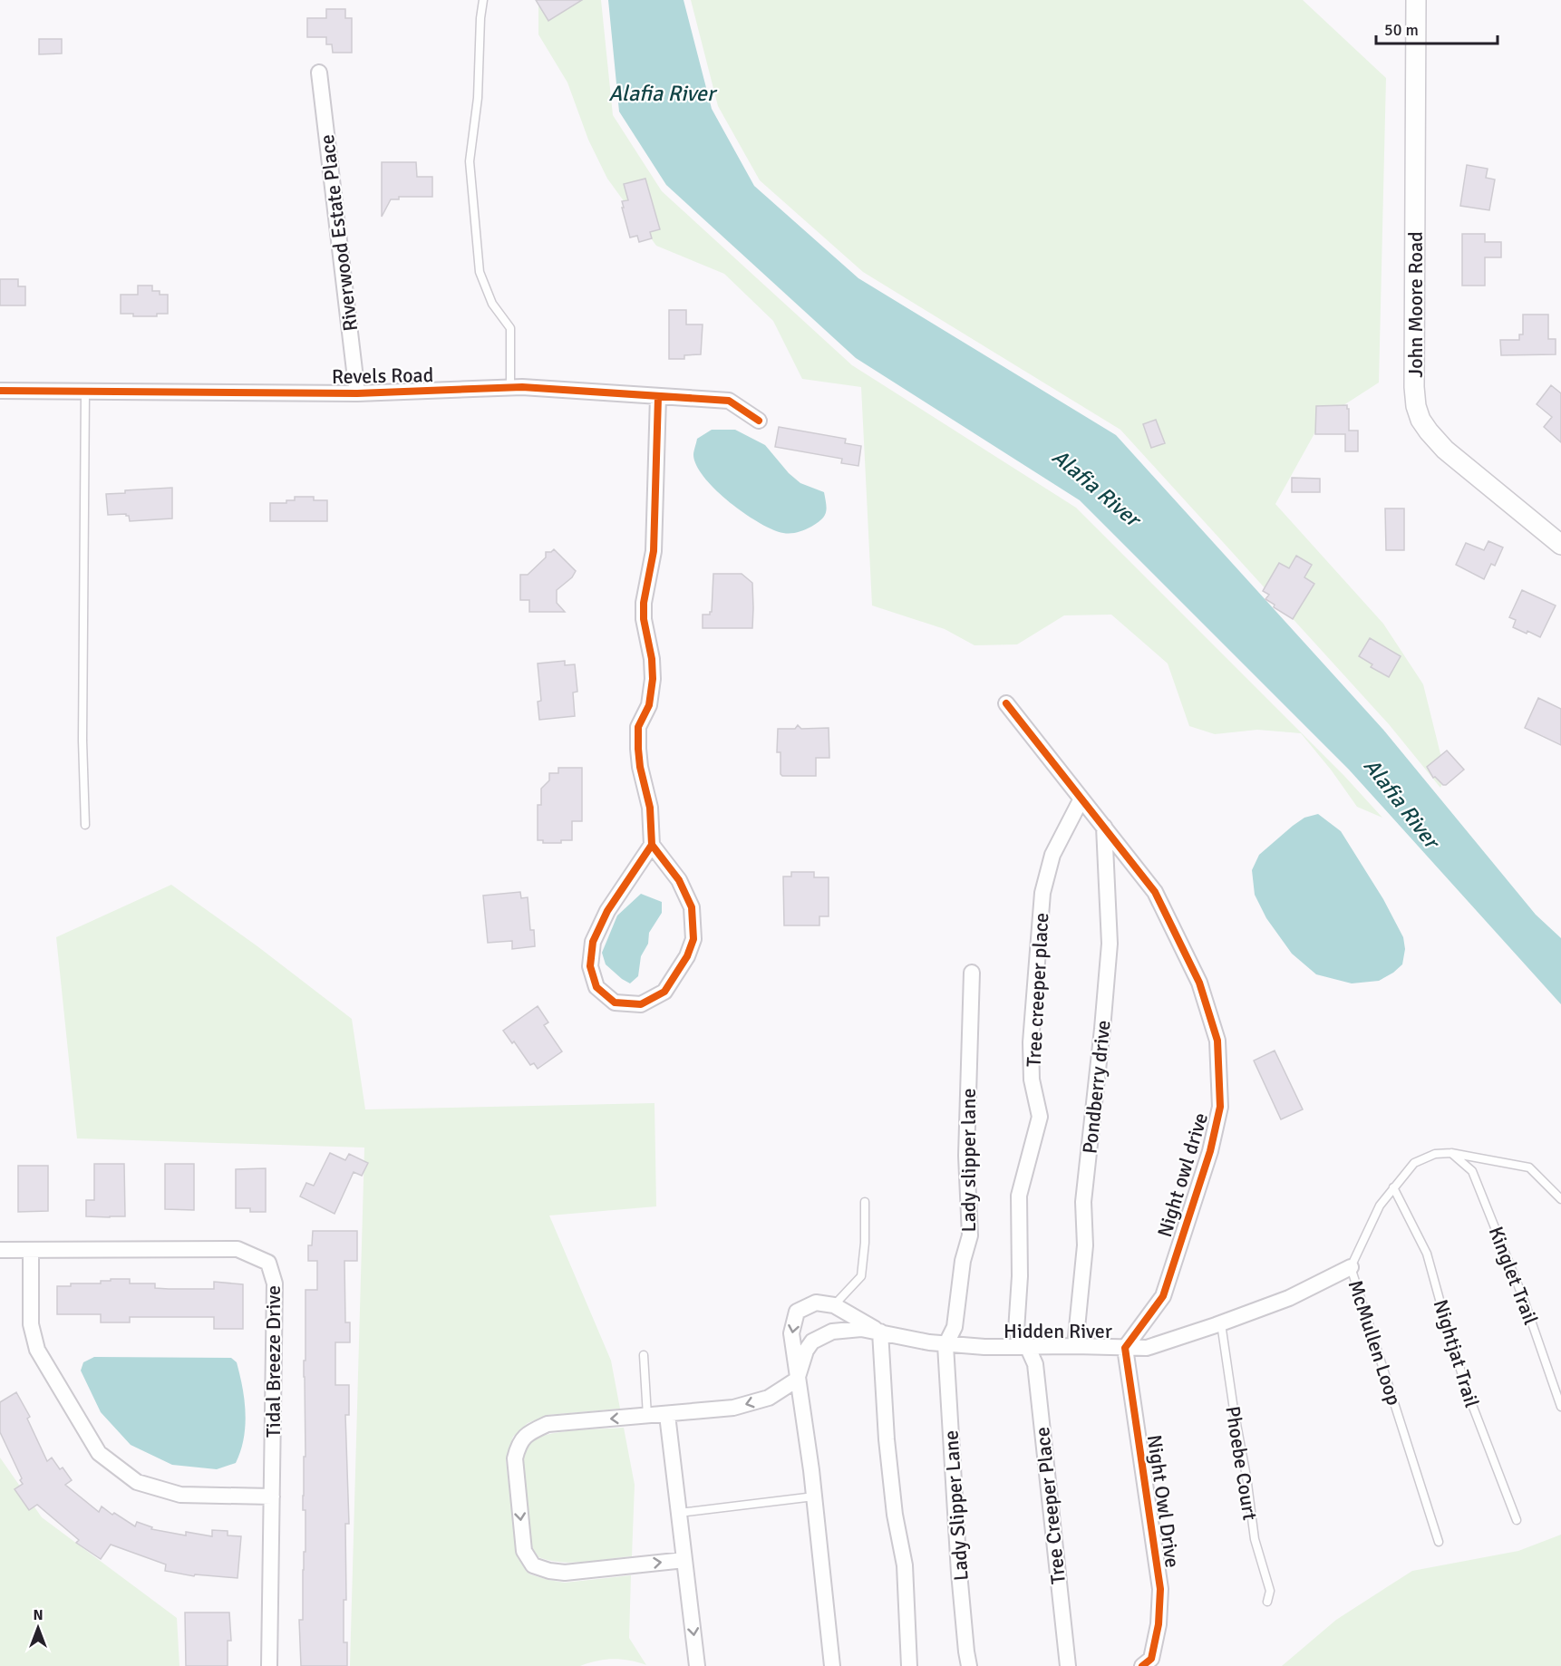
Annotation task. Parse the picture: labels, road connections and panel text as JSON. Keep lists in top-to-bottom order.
{
  "streets": {
    "street": [
      "Riverwood Estate Place",
      "John Moore Road",
      "Revels Road",
      "Tree creeper place",
      "Pondberry drive",
      "Lady slipper lane",
      "Night owl drive",
      "Hidden River",
      "Tidal Breeze Drive",
      "Night Owl Drive",
      "Lady Slipper Lane",
      "Tree Creeper Place"
    ],
    "lane": [
      "Kinglet Trail",
      "McMullen Loop",
      "Nightjat Trail",
      "Phoebe Court"
    ]
  },
  "crossings": [
    ["Riverwood Estate Place", "Revels Road"],
    ["Tree creeper place", "Night owl drive"],
    ["Tree creeper place", "Hidden River"],
    ["Tree creeper place", "Tree Creeper Place"],
    ["Pondberry drive", "Night owl drive"],
    ["Pondberry drive", "Hidden River"],
    ["Lady slipper lane", "Hidden River"],
    ["Lady slipper lane", "Lady Slipper Lane"],
    ["Night owl drive", "Hidden River"],
    ["Night owl drive", "Night Owl Drive"],
    ["Kinglet Trail", "McMullen Loop"],
    ["Hidden River", "McMullen Loop"],
    ["Hidden River", "Phoebe Court"],
    ["Hidden River", "Night Owl Drive"],
    ["Hidden River", "Lady Slipper Lane"],
    ["Hidden River", "Tree Creeper Place"],
    ["McMullen Loop", "Nightjat Trail"]
  ],
  "water": ["Alafia River"],
  "scale_bar": "50 m",
  "north": "top"
}
